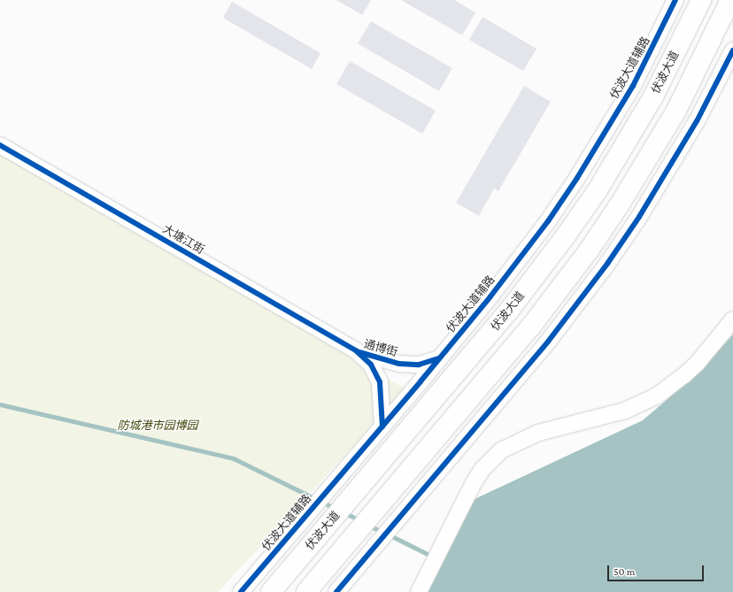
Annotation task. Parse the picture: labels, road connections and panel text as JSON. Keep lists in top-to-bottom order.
{
  "streets": {
    "main road": ["伏波大道"],
    "street": ["伏波大道辅路", "大塘江街", "通博街"]
  },
  "crossings": [
    ["伏波大道辅路", "通博街"],
    ["大塘江街", "通博街"]
  ],
  "parks": ["防城港市园博园"],
  "scale_bar": "50 m"
}
